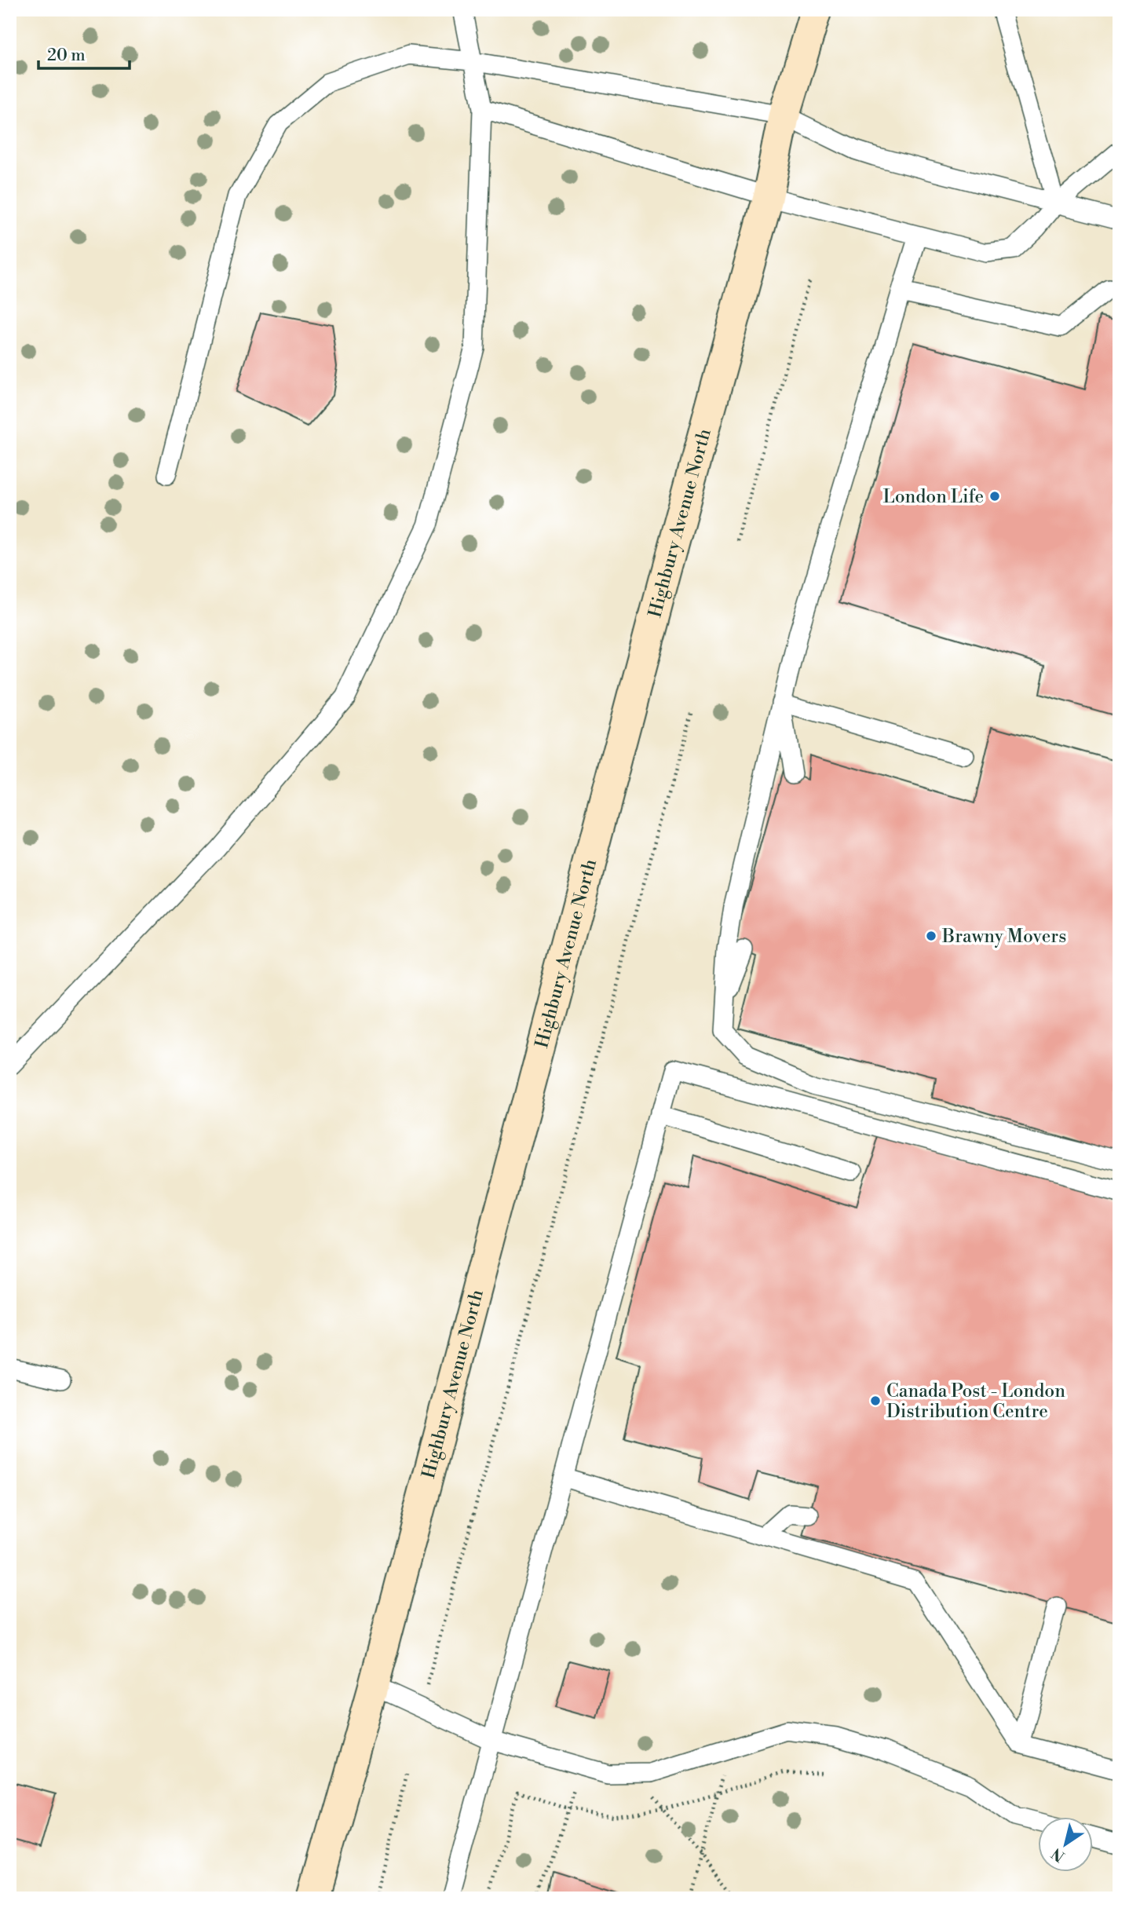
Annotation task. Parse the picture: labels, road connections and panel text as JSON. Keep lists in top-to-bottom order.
{
  "streets": {
    "main road": ["Highbury Avenue North"]
  },
  "places": ["London Life", "Brawny Movers", "Canada Post - London Distribution Centre"],
  "scale_bar": "20 m",
  "north": "bottom left"
}
